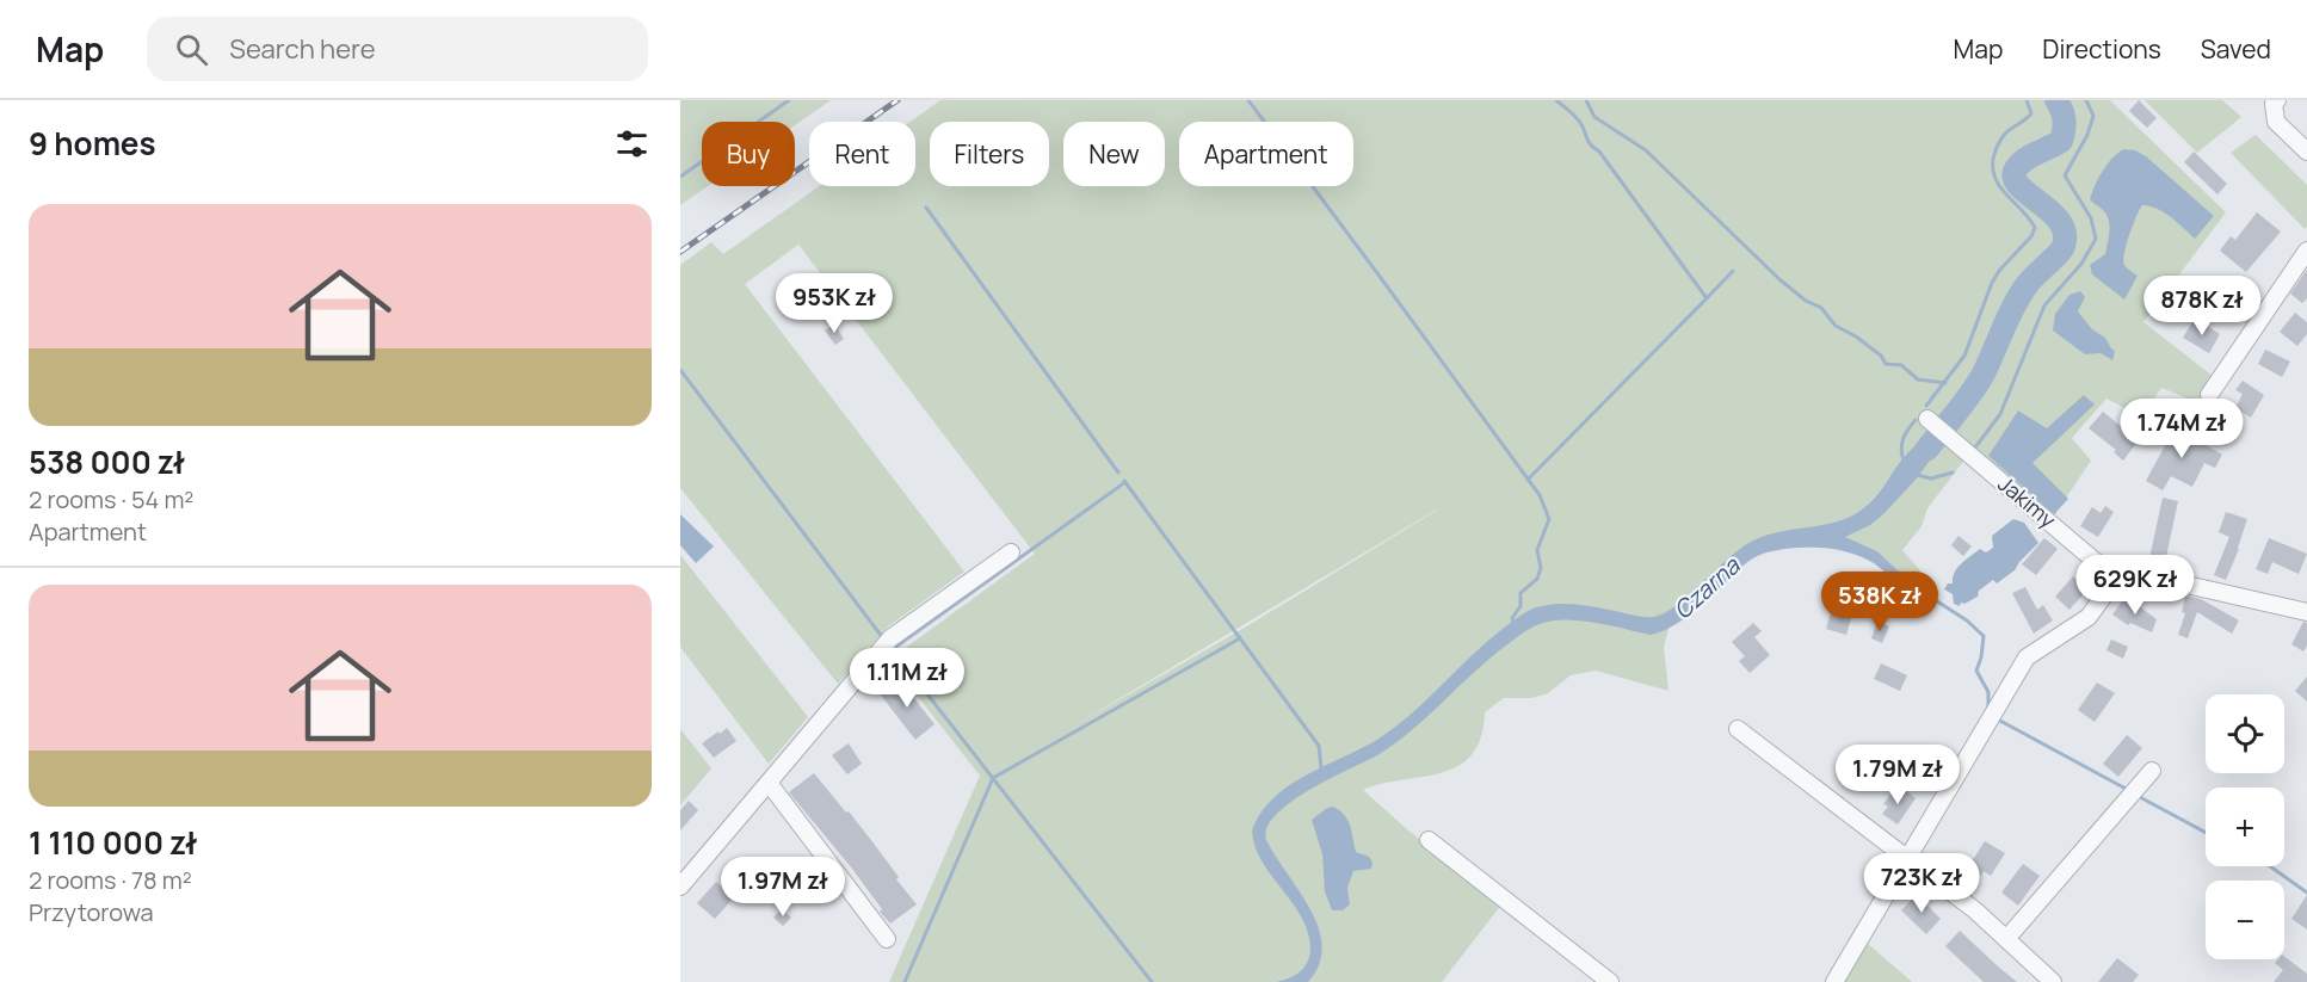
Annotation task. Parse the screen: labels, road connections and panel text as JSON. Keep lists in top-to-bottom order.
{
  "streets": {
    "street": ["Jakimy"]
  },
  "water": ["Czarna"],
  "page": {
    "header": "Map",
    "search": "Search here",
    "nav": ["Map", "Directions", "Saved"],
    "heading": "9 homes",
    "chip": [
      "Buy",
      "Rent",
      "Filters",
      "New",
      "Apartment"
    ],
    "list": [
      {
        "name": "538 000 zł",
        "note": "2 rooms · 54 m² · Apartment"
      },
      {
        "name": "1 110 000 zł",
        "note": "2 rooms · 78 m² · Przytorowa"
      }
    ],
    "price": [
      "953K zł",
      "878K zł",
      "1.74M zł",
      "629K zł",
      "538K zł",
      "1.11M zł",
      "1.79M zł",
      "723K zł",
      "1.97M zł"
    ],
    "map_buttons": ["+", "−"]
  }
}
